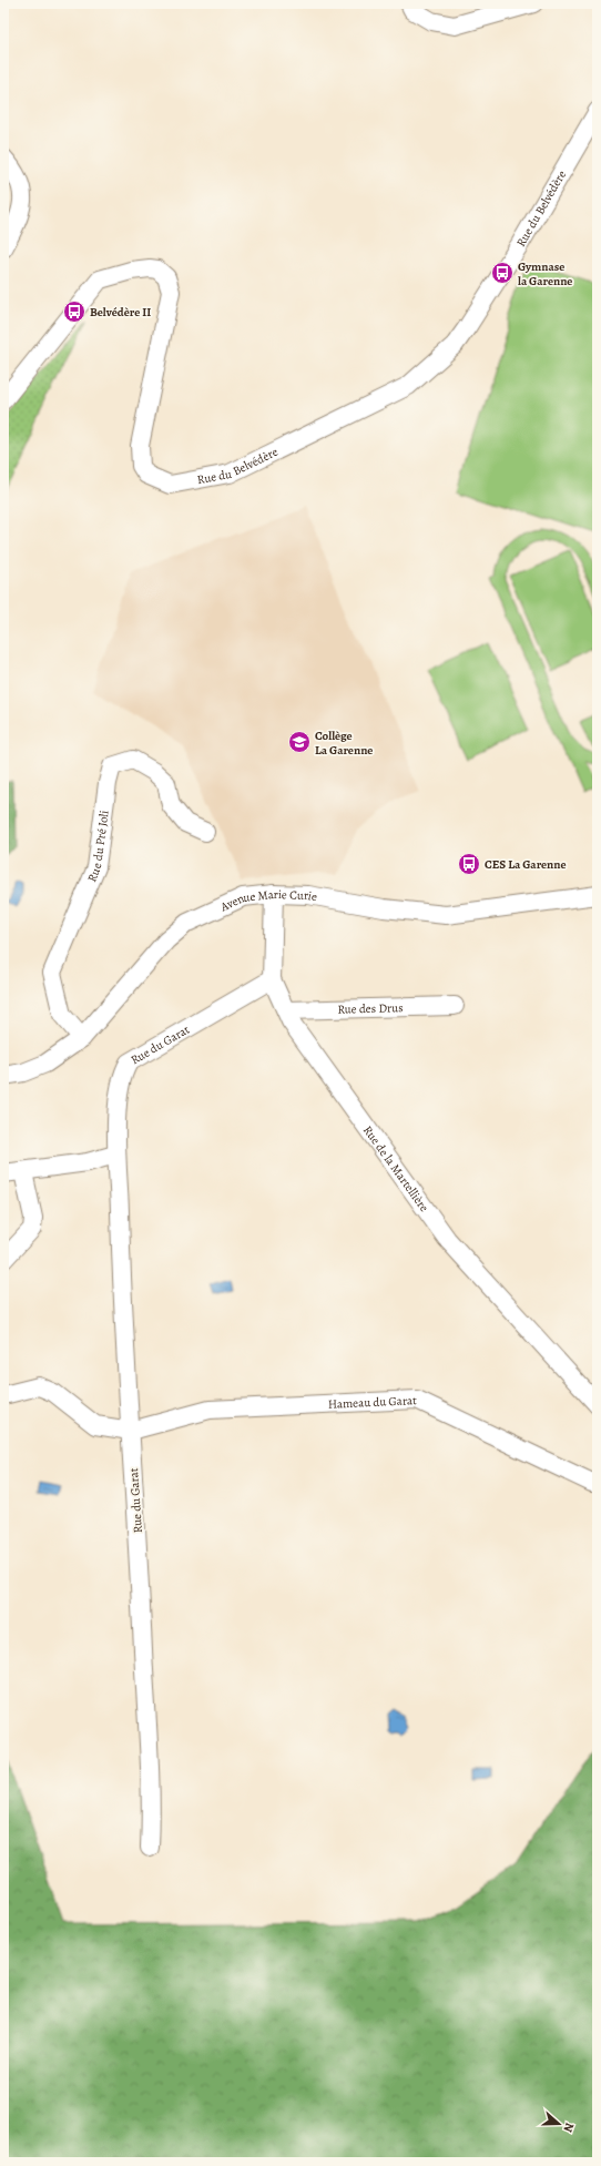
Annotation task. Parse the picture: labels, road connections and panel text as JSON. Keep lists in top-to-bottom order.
{
  "streets": {
    "street": [
      "Rue du Belvédère",
      "Rue du Pré Joli",
      "Avenue Marie Curie",
      "Rue des Drus",
      "Rue du Garat",
      "Rue de la Martellière",
      "Hameau du Garat"
    ]
  },
  "crossings": [
    ["Rue du Pré Joli", "Avenue Marie Curie"],
    ["Avenue Marie Curie", "Rue de la Martellière"],
    ["Rue des Drus", "Rue de la Martellière"],
    ["Rue du Garat", "Rue de la Martellière"],
    ["Rue du Garat", "Hameau du Garat"]
  ],
  "places": {
    "bus stop": ["Gymnase la Garenne", "Belvédère II", "CES La Garenne"],
    "school or university": ["Collège La Garenne"]
  },
  "north": "right"
}
